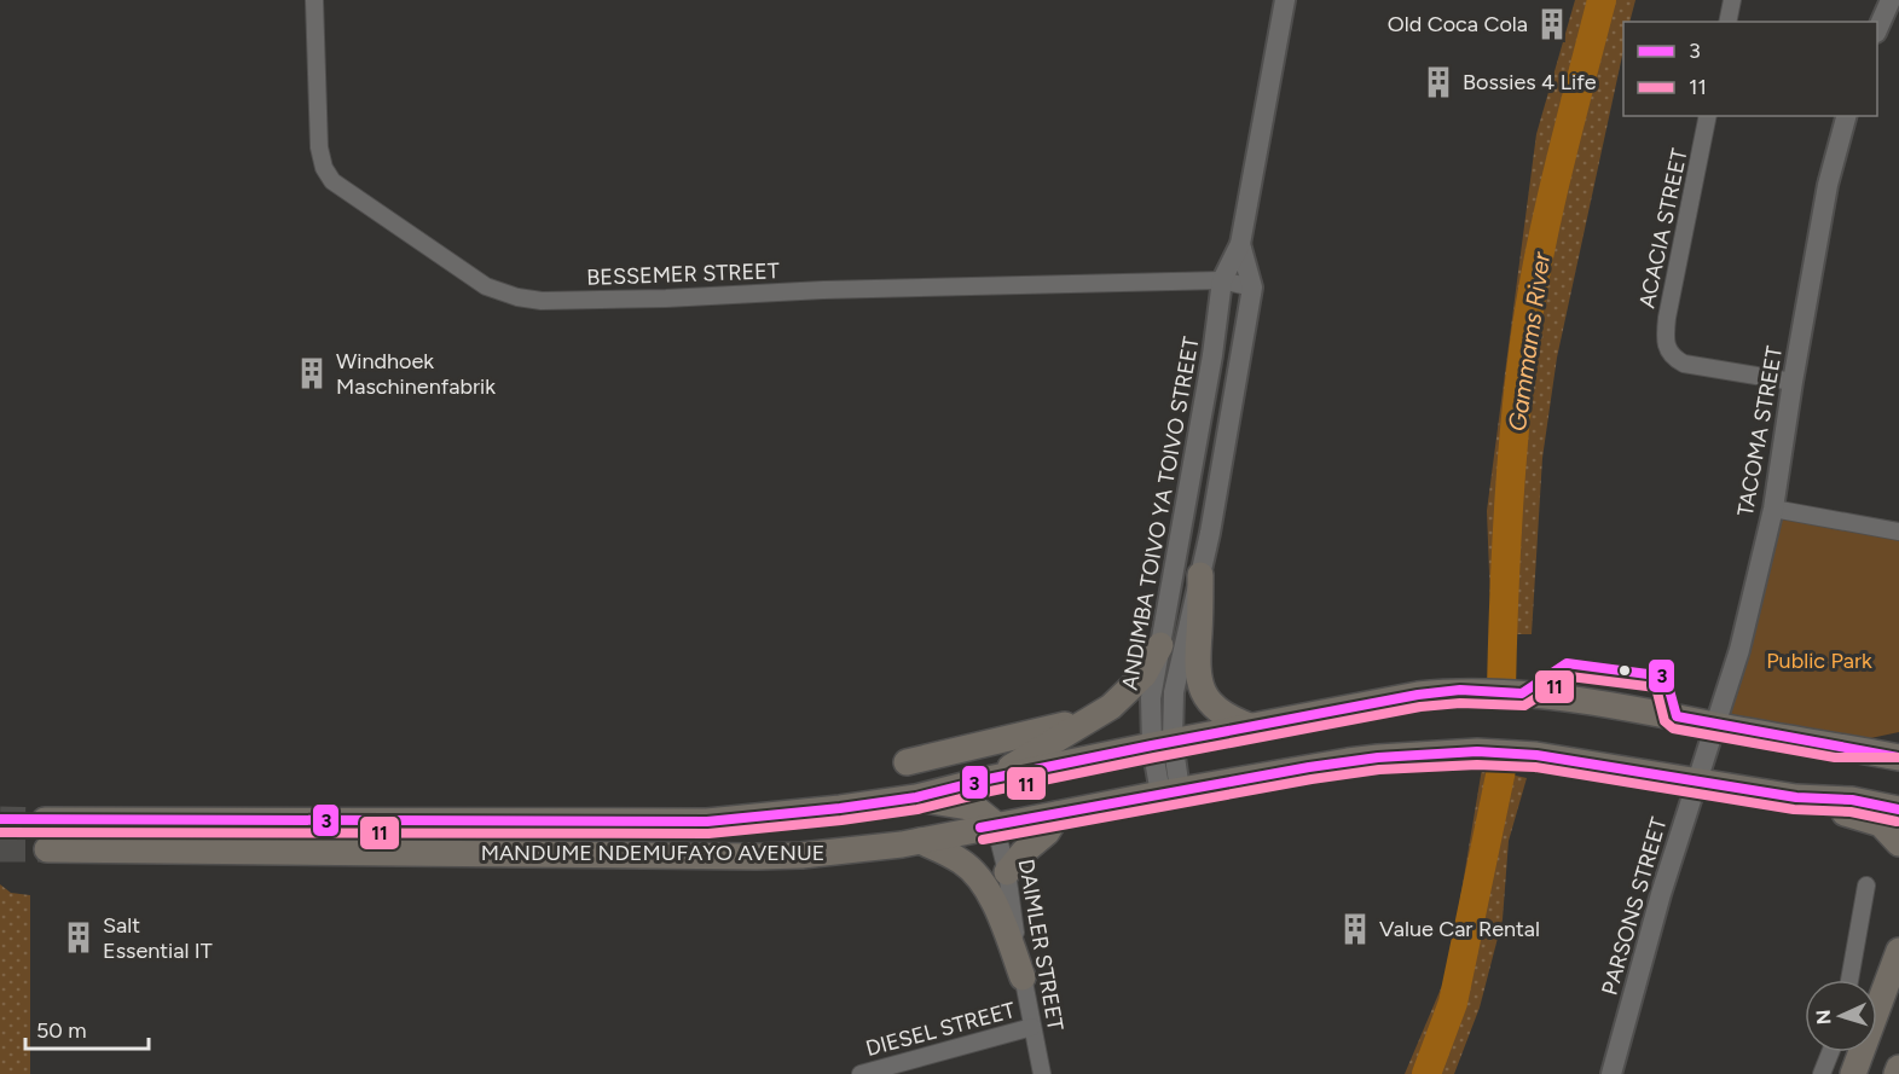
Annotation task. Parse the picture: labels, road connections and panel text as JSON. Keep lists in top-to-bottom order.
{
  "streets": {
    "main road": ["MANDUME NDEMUFAYO AVENUE"],
    "street": [
      "ACACIA STREET",
      "BESSEMER STREET",
      "TACOMA STREET",
      "ANDIMBA TOIVO YA TOIVO STREET",
      "PARSONS STREET",
      "DAIMLER STREET",
      "DIESEL STREET"
    ]
  },
  "crossings": [
    ["ACACIA STREET", "TACOMA STREET"],
    ["BESSEMER STREET", "ANDIMBA TOIVO YA TOIVO STREET"],
    ["TACOMA STREET", "MANDUME NDEMUFAYO AVENUE"],
    ["TACOMA STREET", "PARSONS STREET"],
    ["ANDIMBA TOIVO YA TOIVO STREET", "MANDUME NDEMUFAYO AVENUE"],
    ["MANDUME NDEMUFAYO AVENUE", "PARSONS STREET"],
    ["MANDUME NDEMUFAYO AVENUE", "DAIMLER STREET"],
    ["DAIMLER STREET", "DIESEL STREET"]
  ],
  "water": ["Gammams River"],
  "parks": ["Public Park"],
  "places": {
    "building": [
      "Old Coca Cola",
      "Bossies 4 Life",
      "Windhoek Maschinenfabrik",
      "Value Car Rental",
      "Salt Essential IT"
    ]
  },
  "lines": ["transit line 3", "transit line 11"],
  "legend": ["3", "11"],
  "scale_bar": "50 m",
  "north": "left"
}
